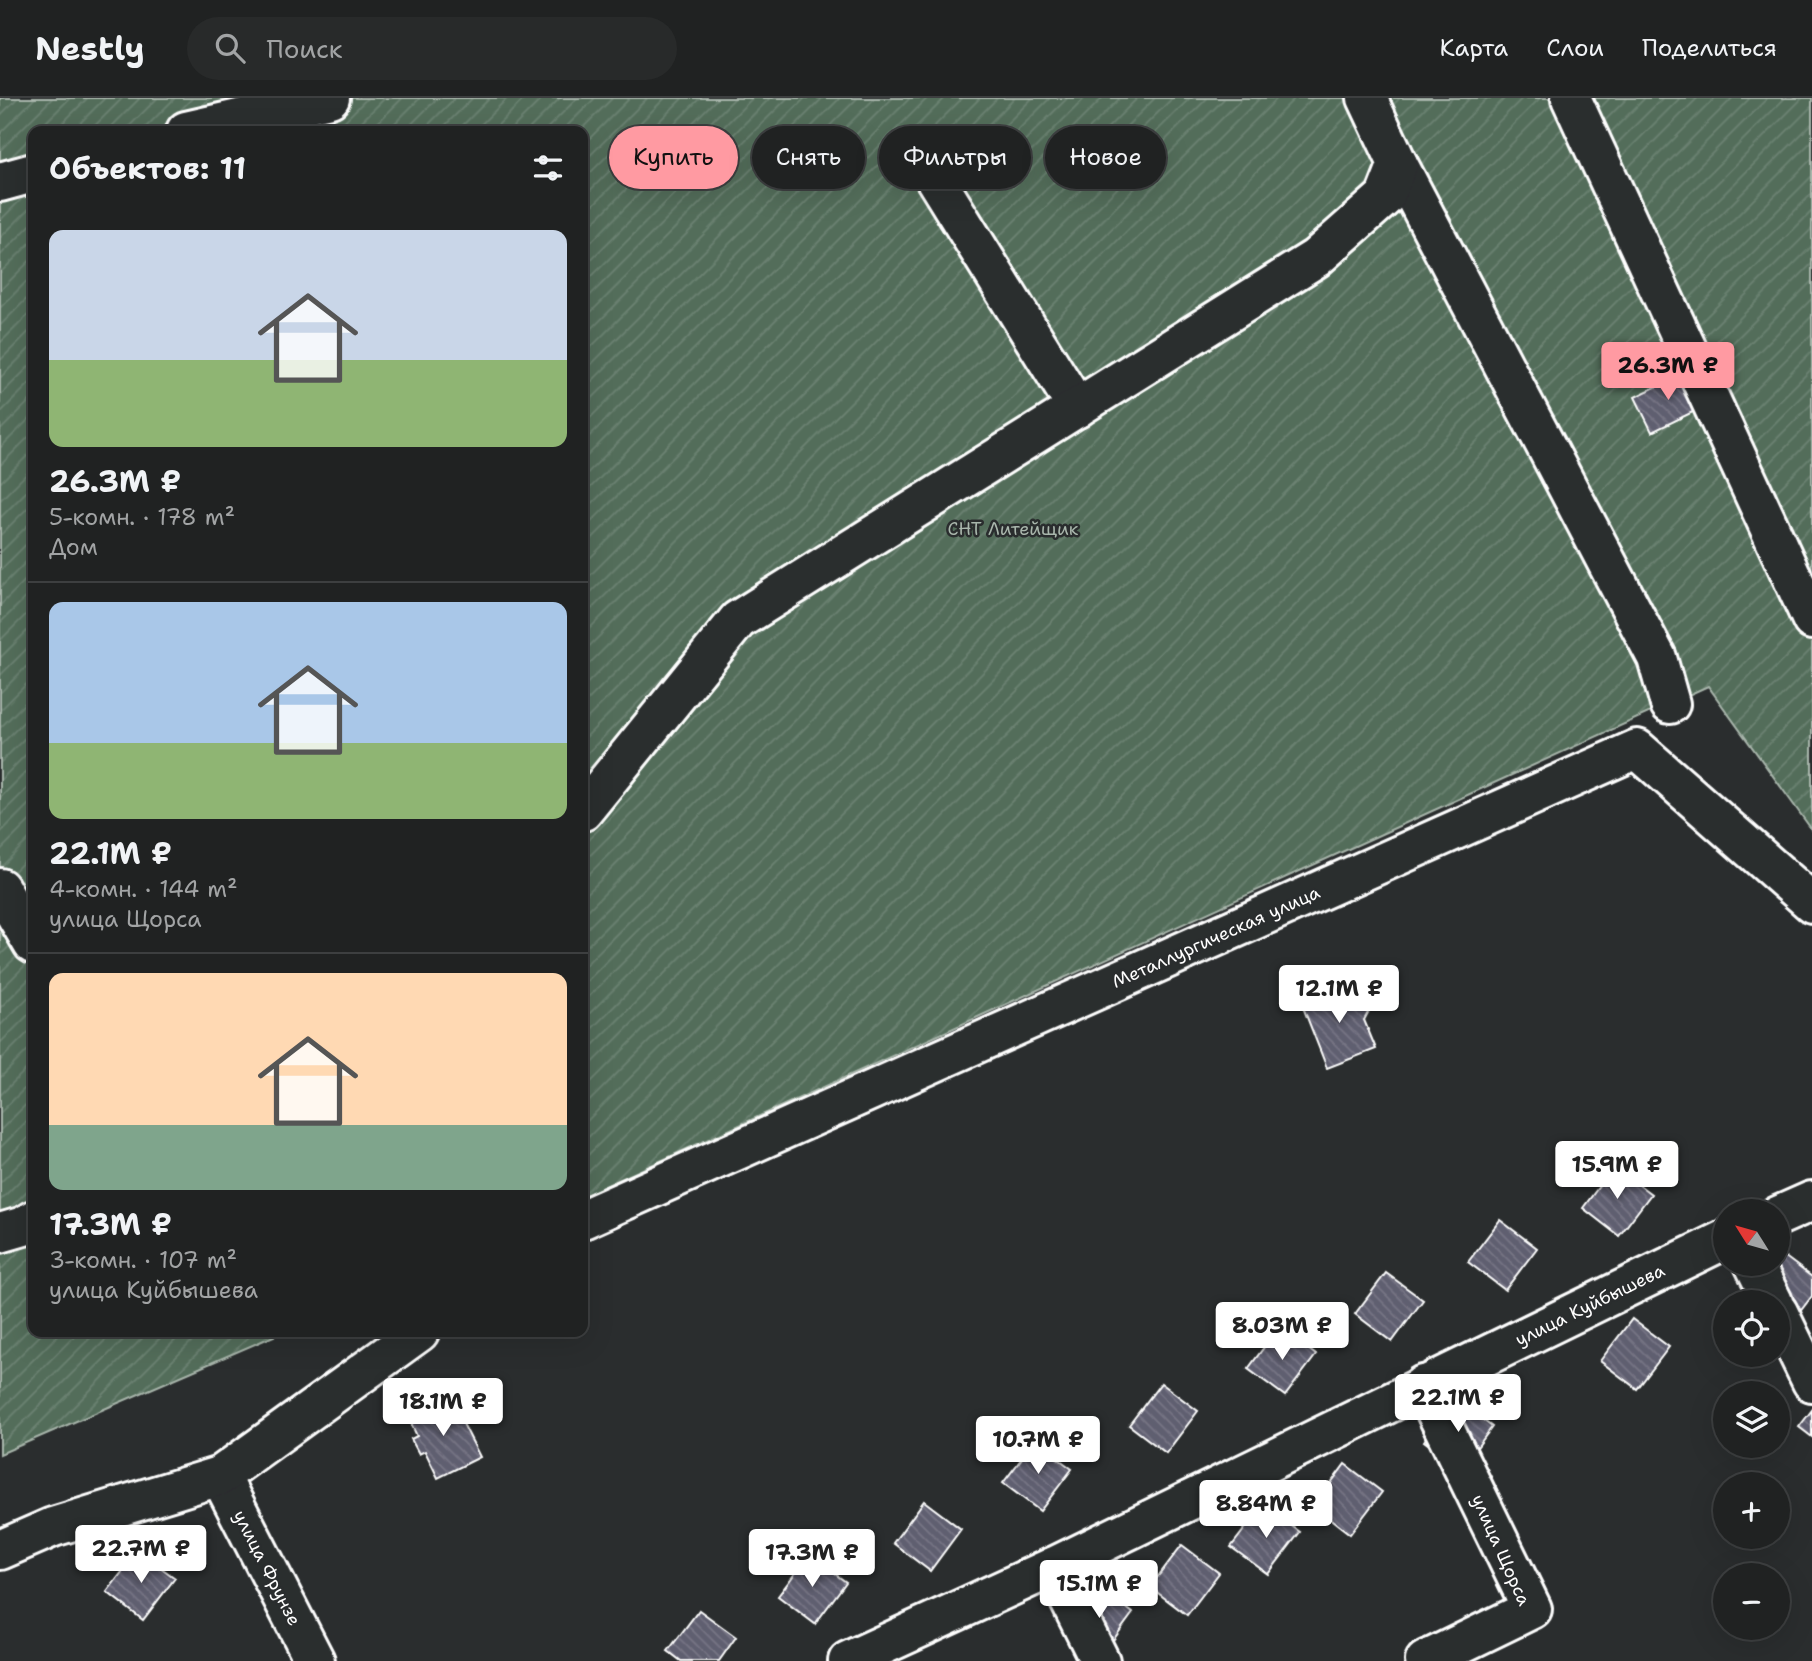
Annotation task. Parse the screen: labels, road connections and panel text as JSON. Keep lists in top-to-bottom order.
{
  "streets": {
    "street": [
      "Металлургическая улица",
      "улица Куйбышева",
      "улица Щорса",
      "улица Фрунзе"
    ]
  },
  "crossings": [
    ["улица Куйбышева", "улица Щорса"]
  ],
  "parks": ["СНТ Литейщик"],
  "north": "top left",
  "page": {
    "header": "Nestly",
    "search": "Поиск",
    "nav": ["Карта", "Слои", "Поделиться"],
    "chip": [
      "Купить",
      "Снять",
      "Фильтры",
      "Новое"
    ],
    "heading": "Объектов: 11",
    "list": [
      {
        "name": "26.3M ₽",
        "note": "5-комн. · 178 m² · Дом"
      },
      {
        "name": "22.1M ₽",
        "note": "4-комн. · 144 m² · улица Щорса"
      },
      {
        "name": "17.3M ₽",
        "note": "3-комн. · 107 m² · улица Куйбышева"
      }
    ],
    "price": [
      "26.3M ₽",
      "12.1M ₽",
      "15.9M ₽",
      "8.03M ₽",
      "22.1M ₽",
      "18.1M ₽",
      "10.7M ₽",
      "8.84M ₽",
      "22.7M ₽",
      "17.3M ₽",
      "15.1M ₽"
    ],
    "map_buttons": ["+", "−"]
  }
}
